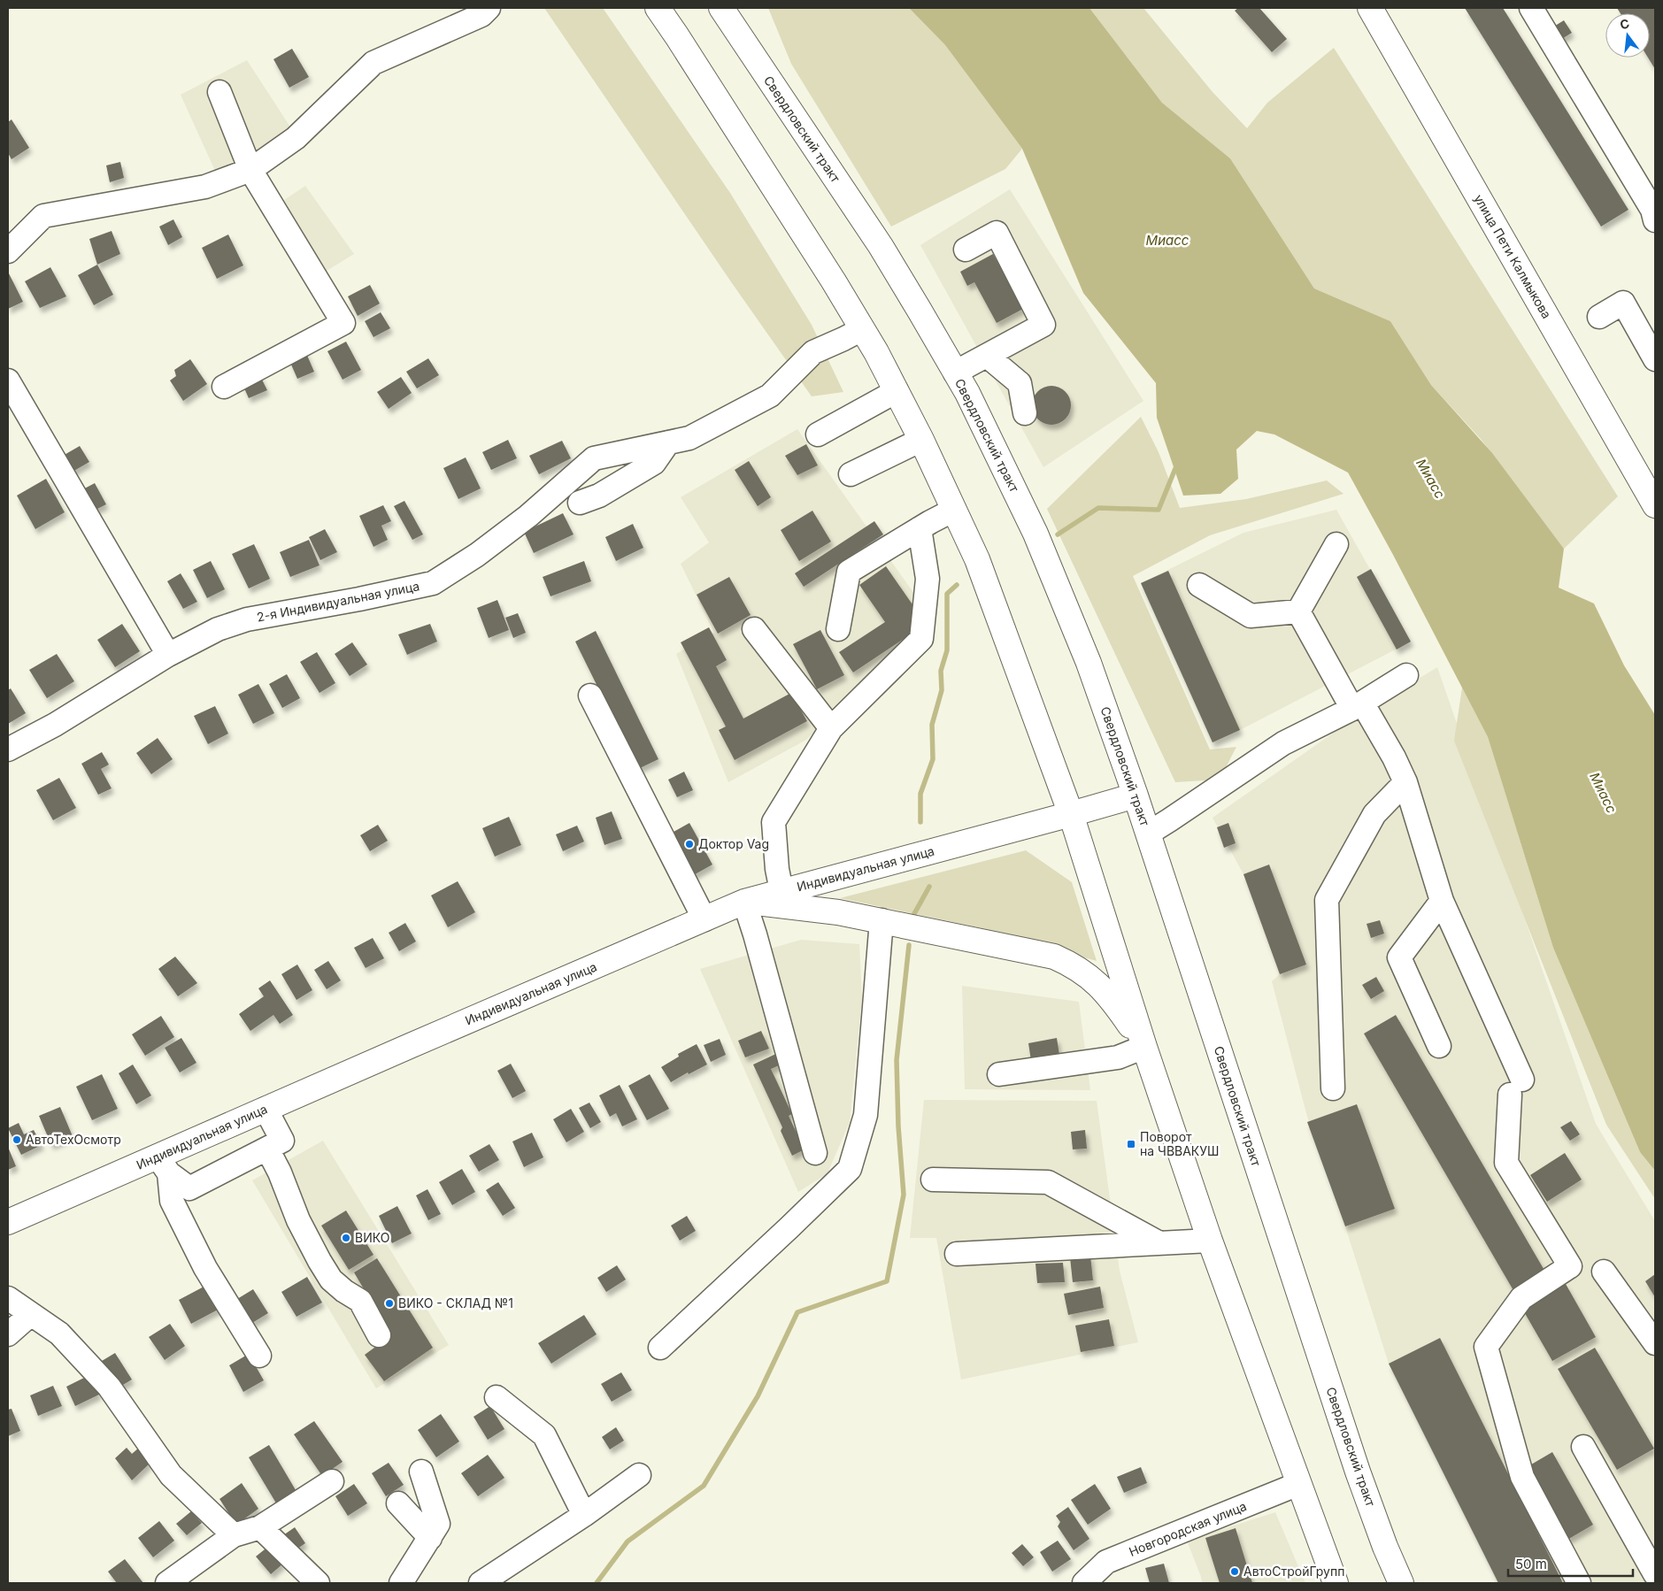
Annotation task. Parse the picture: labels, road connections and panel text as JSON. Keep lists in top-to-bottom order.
{
  "streets": {
    "main road": ["Свердловский тракт", "улица Пети Калмыкова", "Индивидуальная улица"],
    "street": ["2-я Индивидуальная улица", "Новгородская улица"]
  },
  "crossings": [
    ["Свердловский тракт", "Индивидуальная улица"]
  ],
  "water": ["Миасс"],
  "places": {
    "other": [
      "Доктор Vag",
      "АвтоТехОсмотр",
      "ВИКО",
      "ВИКО - СКЛАД №1",
      "АвтоСтройГрупп"
    ],
    "transit": ["Поворот на ЧВВАКУШ"]
  },
  "scale_bar": "50 m",
  "north": "top"
}
